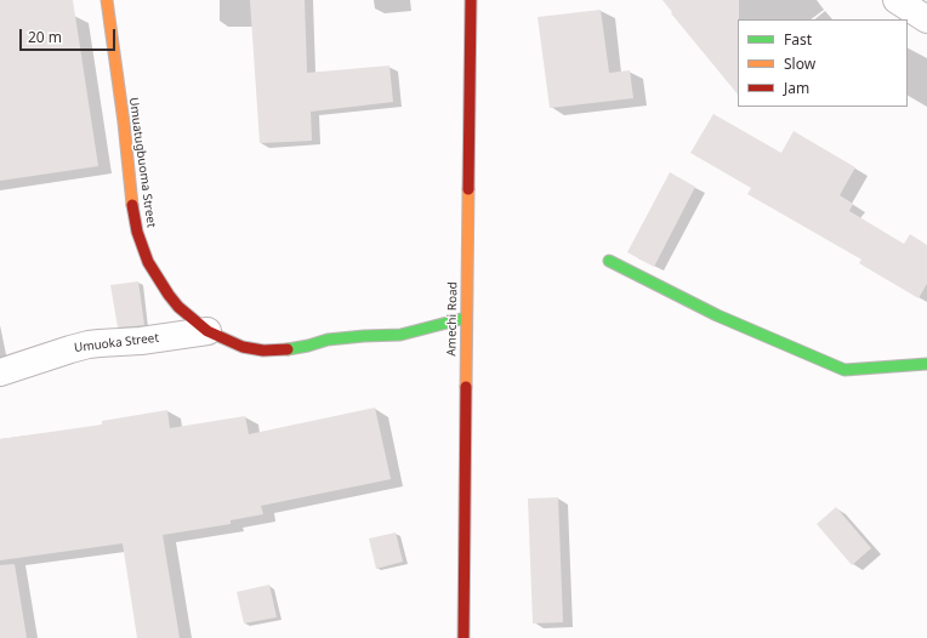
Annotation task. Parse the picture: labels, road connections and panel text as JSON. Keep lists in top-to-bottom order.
{
  "streets": {
    "street": ["Umuatugbuoma Street", "Amechi Road", "Umuoka Street"]
  },
  "crossings": [
    ["Umuatugbuoma Street", "Amechi Road"],
    ["Umuatugbuoma Street", "Umuoka Street"]
  ],
  "legend": ["Fast", "Slow", "Jam"],
  "scale_bar": "20 m"
}
